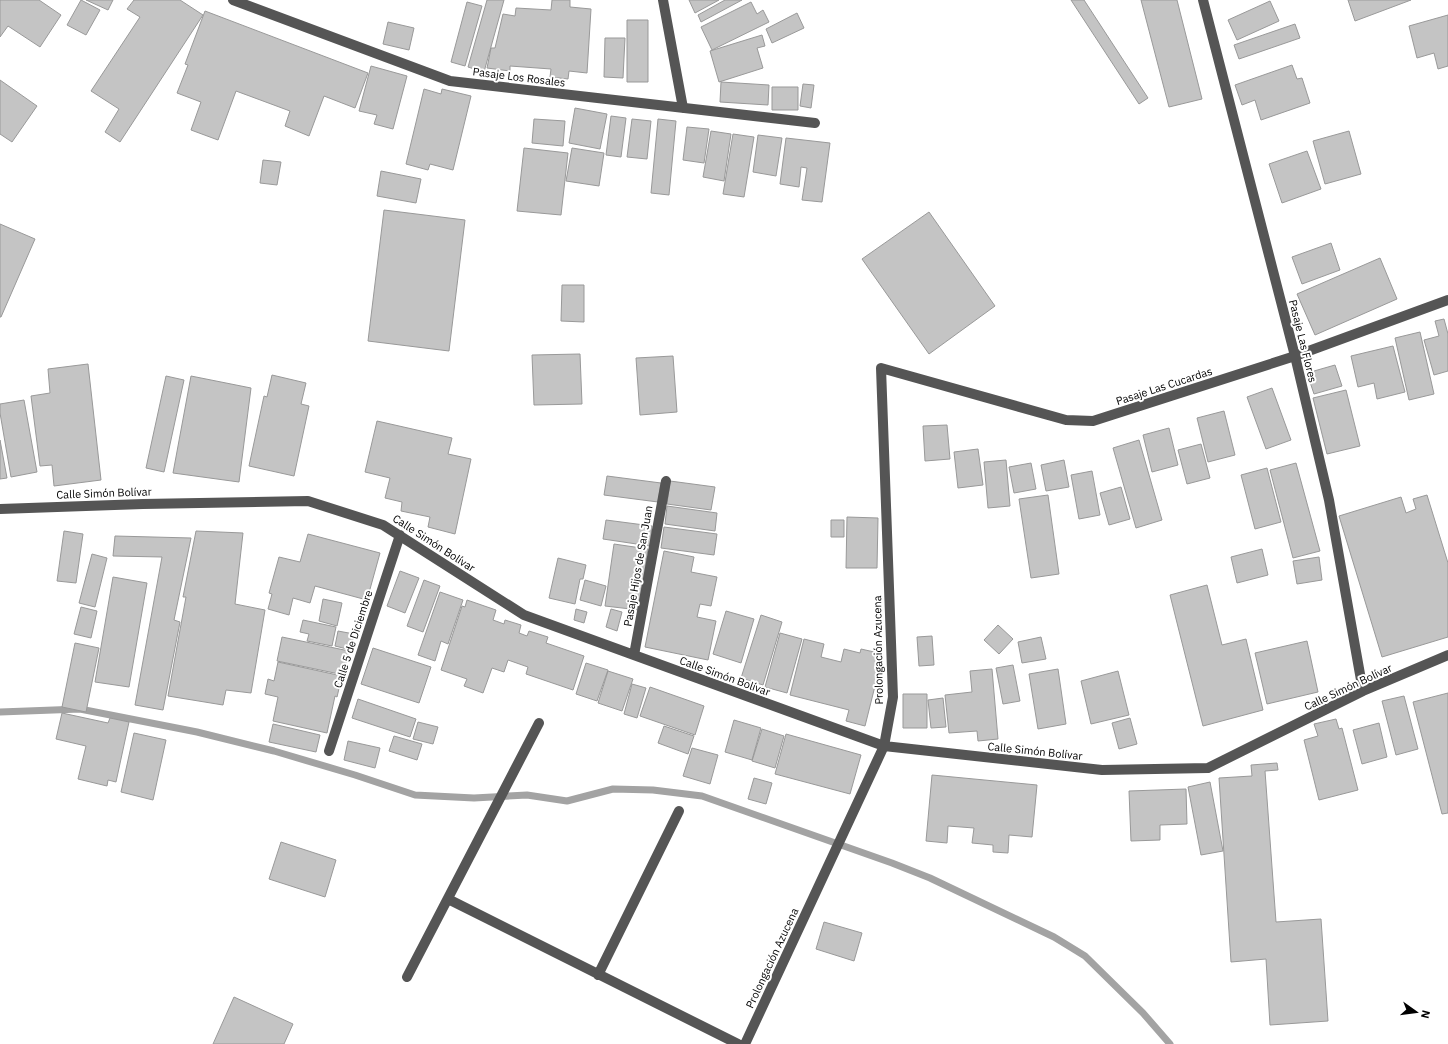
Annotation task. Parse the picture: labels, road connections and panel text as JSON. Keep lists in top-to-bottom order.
{
  "streets": {
    "street": [
      "Pasaje Los Rosales",
      "Pasaje Las Flores",
      "Pasaje Las Cucardas",
      "Calle Simón Bolívar",
      "Pasaje Hijos de San Juan",
      "Calle 5 de Diciembre",
      "Prolongación Azucena"
    ]
  },
  "crossings": [
    ["Pasaje Las Flores", "Pasaje Las Cucardas"],
    ["Pasaje Las Flores", "Calle Simón Bolívar"],
    ["Pasaje Las Cucardas", "Prolongación Azucena"],
    ["Calle Simón Bolívar", "Pasaje Hijos de San Juan"],
    ["Calle Simón Bolívar", "Calle 5 de Diciembre"],
    ["Calle Simón Bolívar", "Prolongación Azucena"]
  ],
  "north": "right"
}
